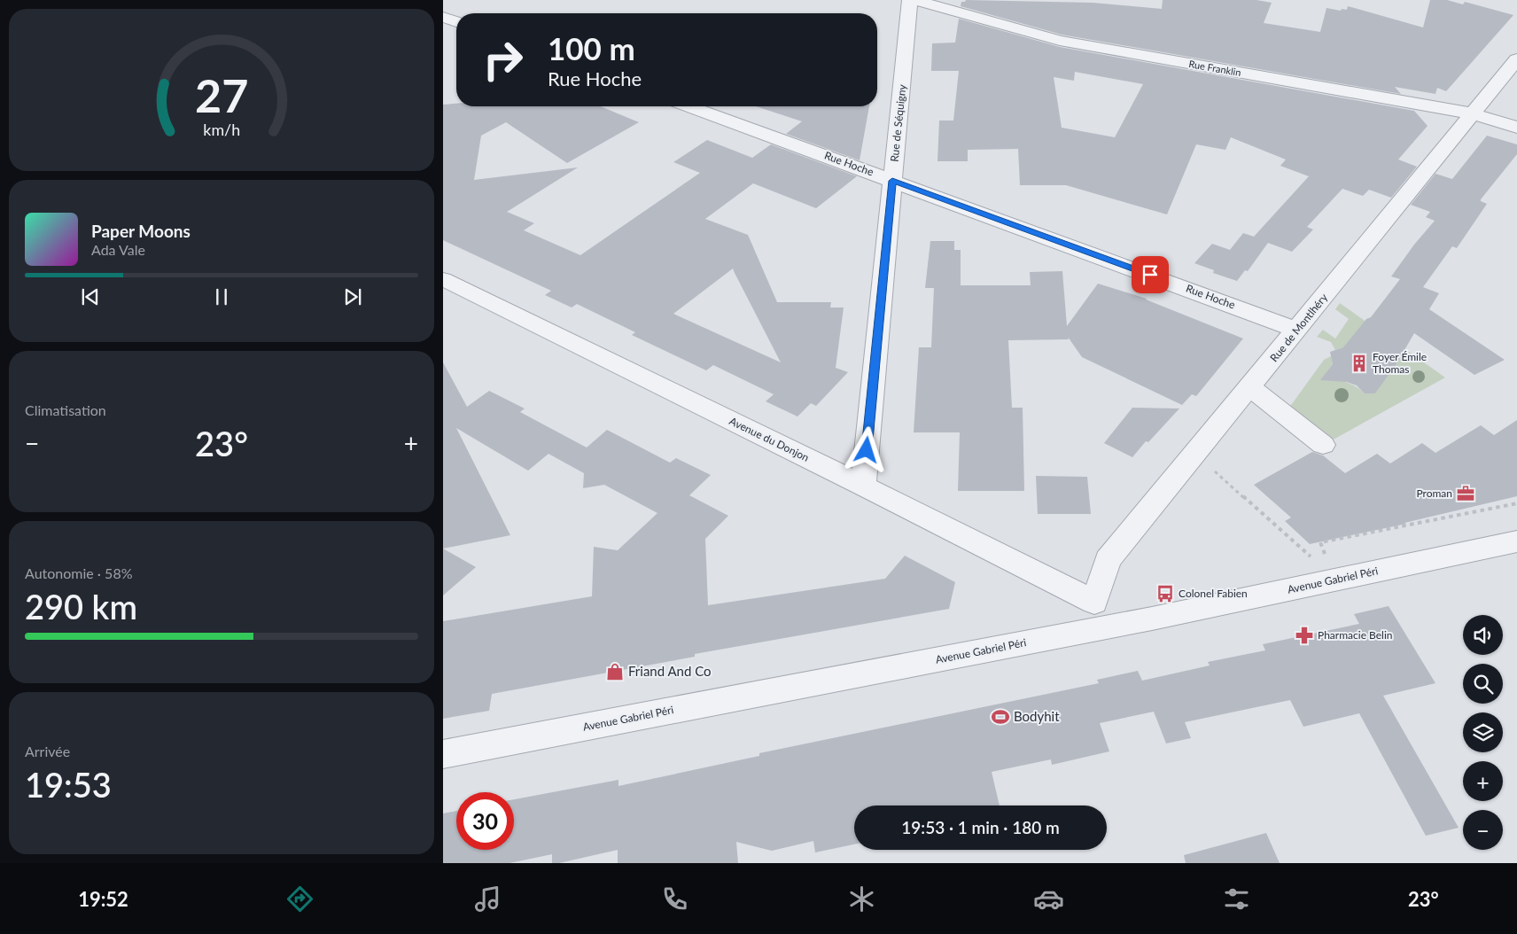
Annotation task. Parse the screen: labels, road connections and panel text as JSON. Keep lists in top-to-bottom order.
{
  "streets": {
    "street": [
      "Rue Franklin",
      "Rue de Séquigny",
      "Rue Hoche",
      "Rue de Montlhéry",
      "Avenue du Donjon",
      "Avenue Gabriel Péri"
    ]
  },
  "crossings": [
    ["Rue Franklin", "Rue de Montlhéry"],
    ["Rue de Séquigny", "Rue Hoche"],
    ["Rue de Séquigny", "Avenue du Donjon"],
    ["Rue Hoche", "Rue de Montlhéry"],
    ["Rue de Montlhéry", "Avenue du Donjon"],
    ["Rue de Montlhéry", "Avenue Gabriel Péri"],
    ["Avenue du Donjon", "Avenue Gabriel Péri"]
  ],
  "places": {
    "building": ["Foyer Émile Thomas"],
    "office": ["Proman"],
    "bus stop": ["Colonel Fabien"],
    "pharmacy": ["Pharmacie Belin"],
    "shop": ["Friand And Co"],
    "sports": ["Bodyhit"]
  },
  "page": {
    "turn": ["100 m", "Rue Hoche"],
    "song": ["Paper Moons", "Ada Vale"],
    "tile": [
      "Climatisation",
      ["Autonomie · 58%", "290 km"],
      ["Arrivée", "19:53"]
    ],
    "heat": ["−", "23°", "+"],
    "map_buttons": ["+", "−"],
    "limit": "30",
    "trip": "19:53 · 1 min · 180 m",
    "tabs": ["19:52", "23°"],
    "gauge": ["27", "km/h"]
  }
}
